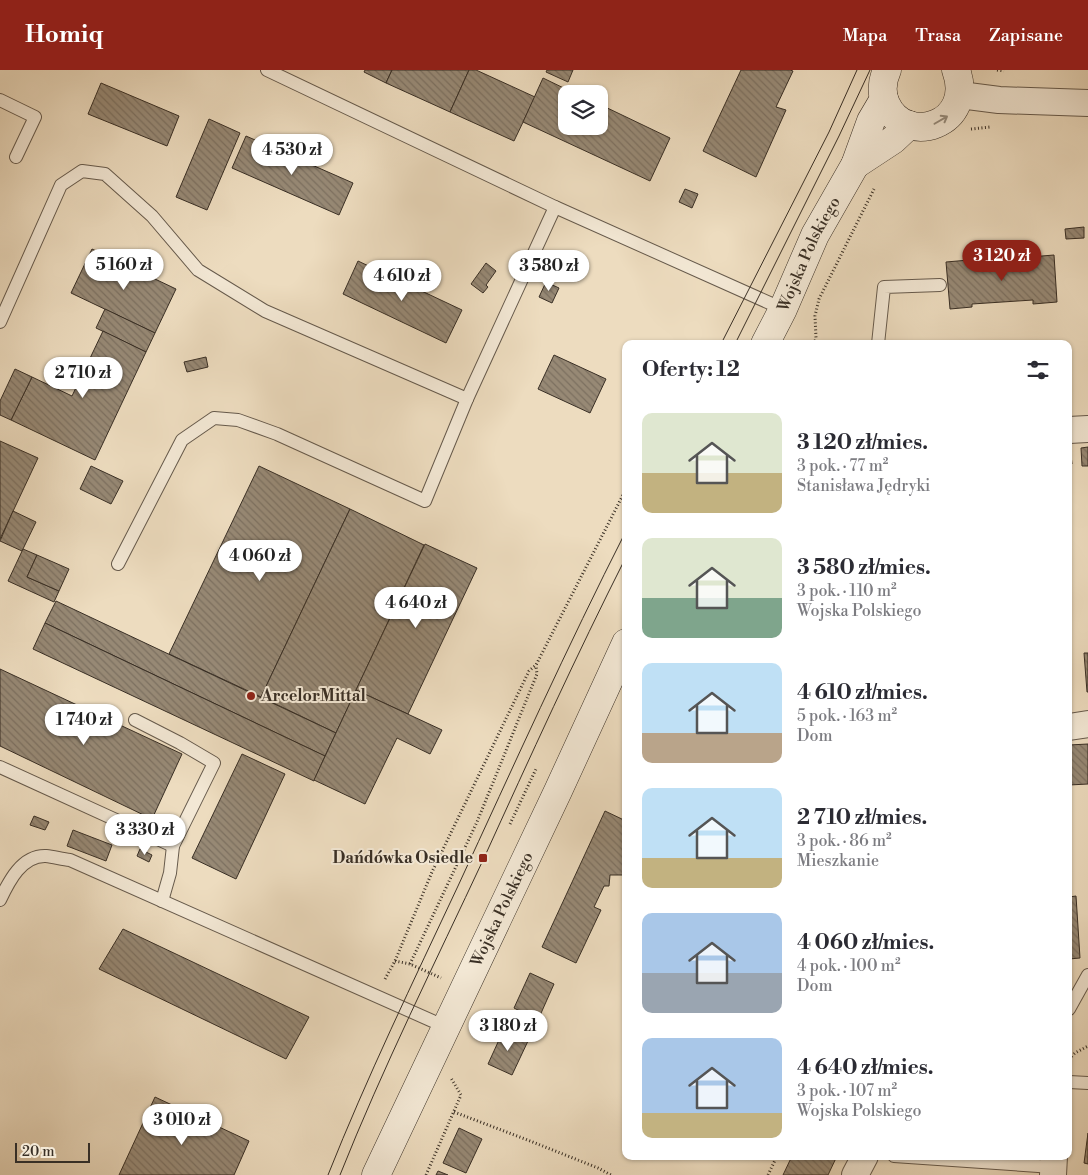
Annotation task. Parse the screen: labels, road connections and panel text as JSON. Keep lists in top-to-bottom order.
{
  "streets": {
    "main road": ["Wojska Polskiego"]
  },
  "places": {
    "other": ["ArcelorMittal"],
    "transit": ["Dańdówka Osiedle"]
  },
  "scale_bar": "20 m",
  "page": {
    "header": "Homiq",
    "nav": ["Mapa", "Trasa", "Zapisane"],
    "price": [
      "4 530 zł",
      "3 120 zł",
      "5 160 zł",
      "3 580 zł",
      "4 610 zł",
      "2 710 zł",
      "4 060 zł",
      "4 640 zł",
      "1 740 zł",
      "3 330 zł",
      "3 180 zł",
      "3 010 zł"
    ],
    "heading": "Oferty: 12",
    "list": [
      {
        "name": "3 120 zł/mies.",
        "note": "3 pok. · 77 m² · Stanisława Jędryki"
      },
      {
        "name": "3 580 zł/mies.",
        "note": "3 pok. · 110 m² · Wojska Polskiego"
      },
      {
        "name": "4 610 zł/mies.",
        "note": "5 pok. · 163 m² · Dom"
      },
      {
        "name": "2 710 zł/mies.",
        "note": "3 pok. · 86 m² · Mieszkanie"
      },
      {
        "name": "4 060 zł/mies.",
        "note": "4 pok. · 100 m² · Dom"
      },
      {
        "name": "4 640 zł/mies.",
        "note": "3 pok. · 107 m² · Wojska Polskiego"
      }
    ],
    "scale": "20 m"
  }
}
